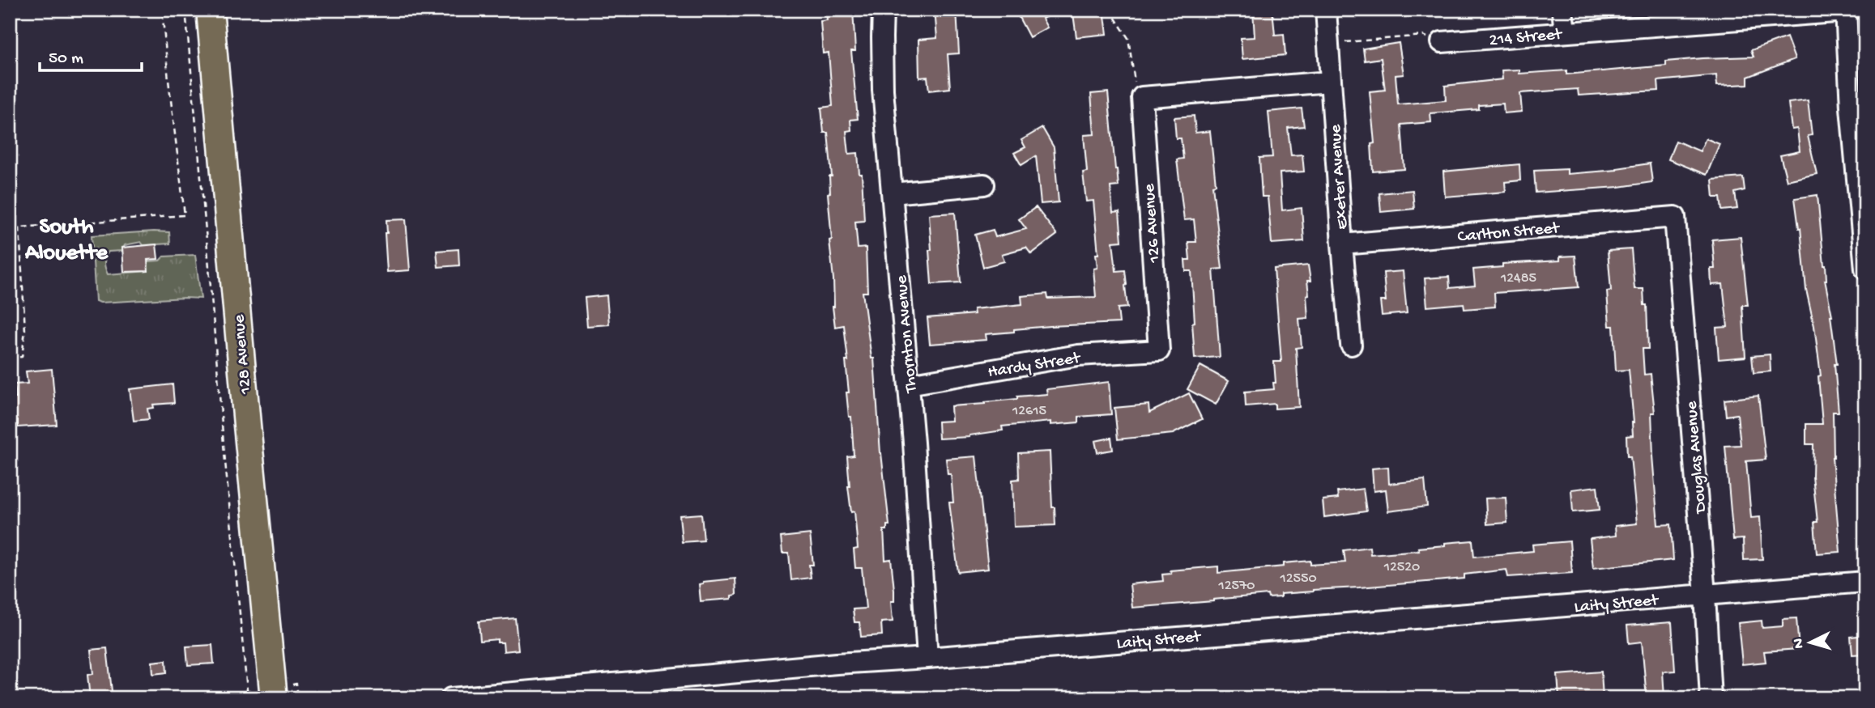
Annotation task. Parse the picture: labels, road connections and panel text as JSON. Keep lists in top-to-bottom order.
{
  "streets": {
    "main road": ["128 Avenue"],
    "street": [
      "214 Street",
      "Exeter Avenue",
      "126 Avenue",
      "Carlton Street",
      "Thornton Avenue",
      "Hardy Street",
      "Douglas Avenue",
      "Laity Street"
    ]
  },
  "crossings": [
    ["Exeter Avenue", "Carlton Street"],
    ["126 Avenue", "Hardy Street"],
    ["Carlton Street", "Douglas Avenue"],
    ["Thornton Avenue", "Hardy Street"],
    ["Thornton Avenue", "Laity Street"],
    ["Douglas Avenue", "Laity Street"]
  ],
  "districts": ["South Alouette"],
  "house_numbers": [
    "12485",
    "12615",
    "12520",
    "12550",
    "12570"
  ],
  "scale_bar": "50 m",
  "north": "left"
}
